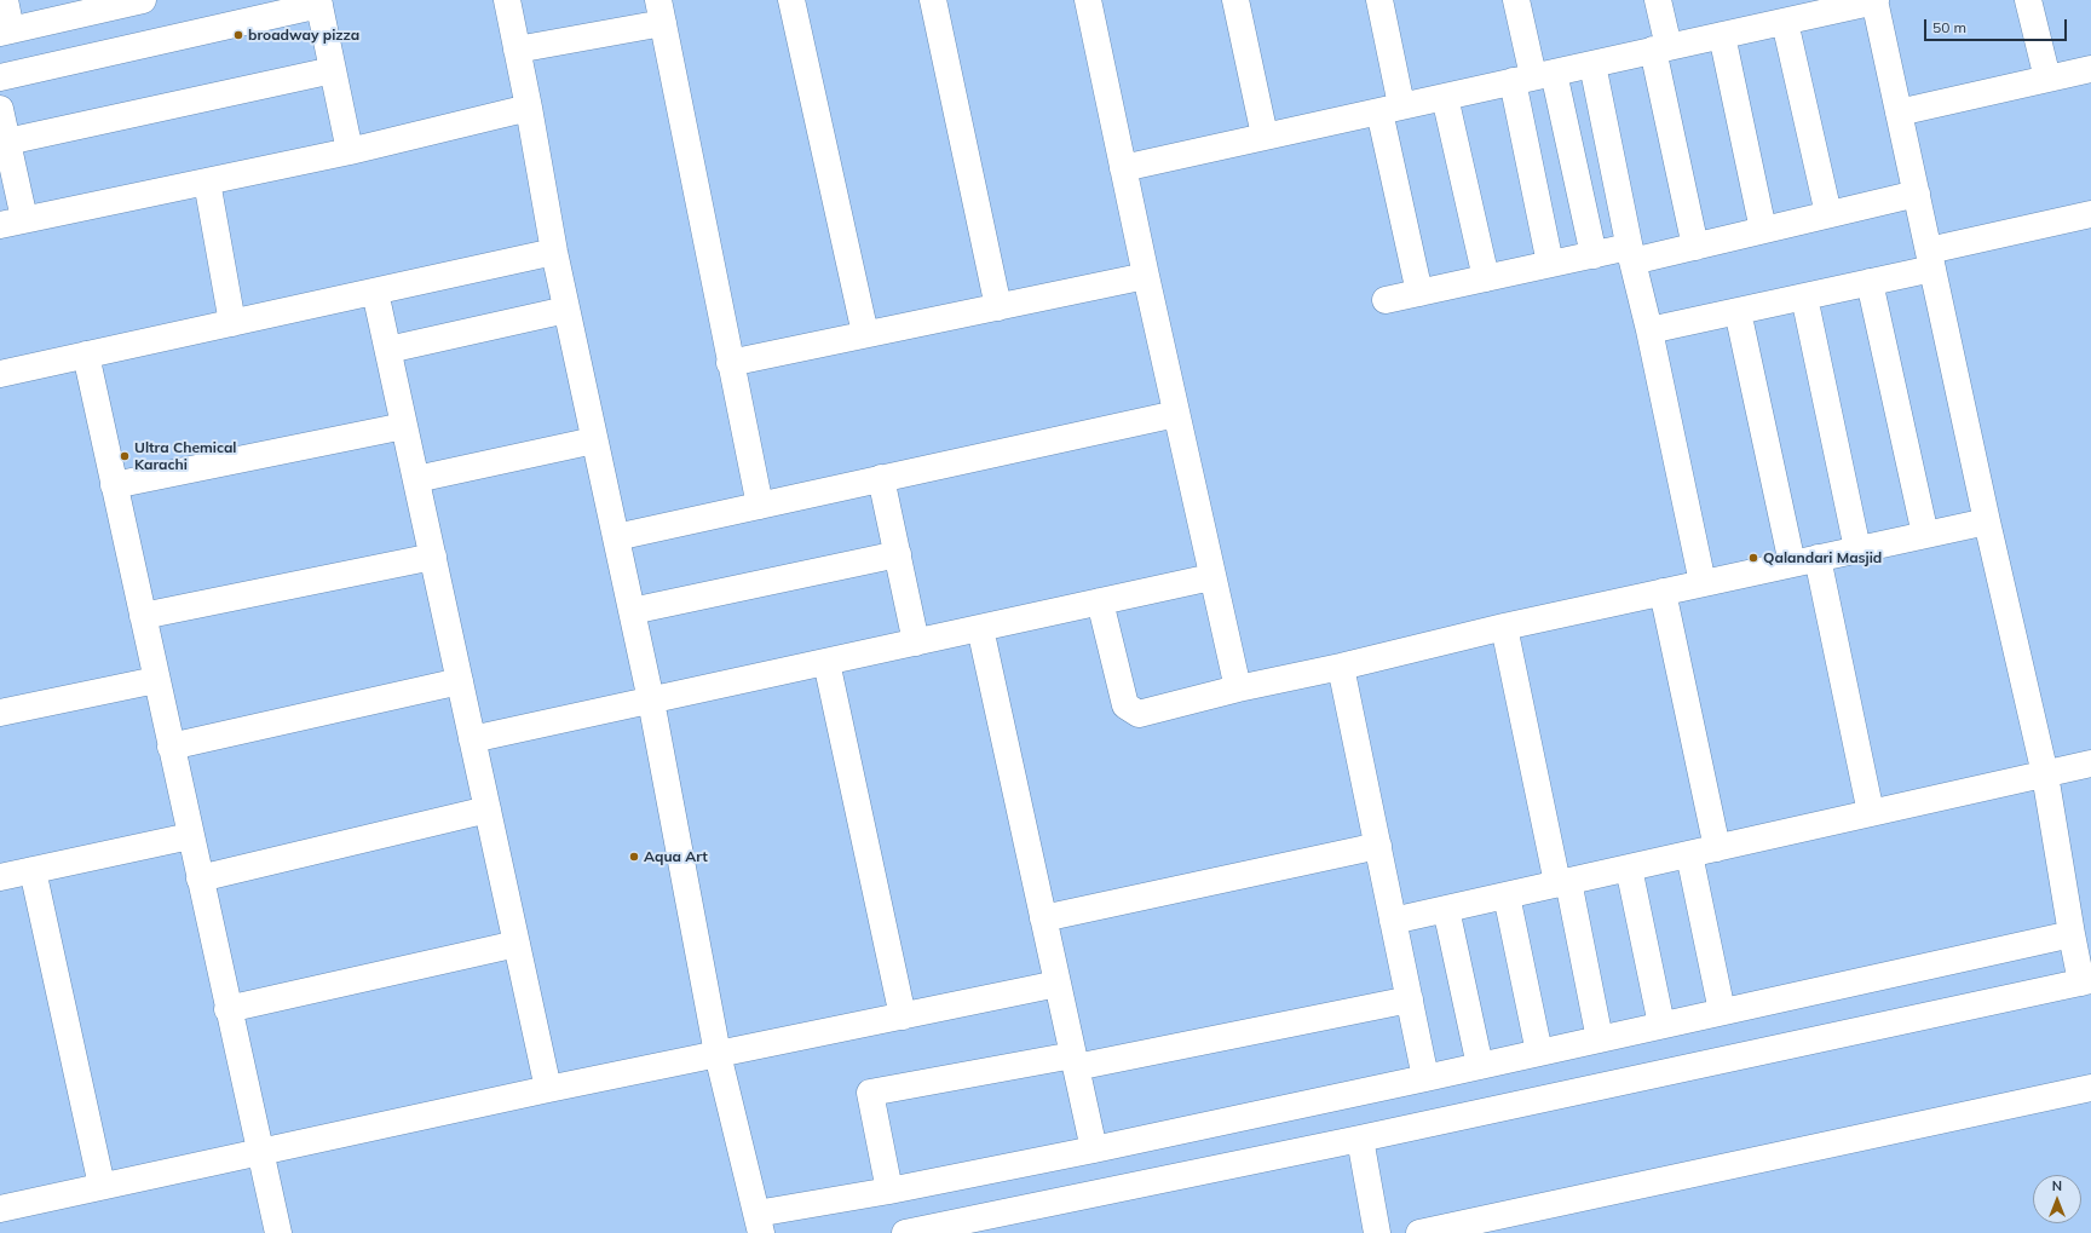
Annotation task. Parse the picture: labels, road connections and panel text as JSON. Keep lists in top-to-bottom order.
{
  "places": [
    "broadway pizza",
    "Ultra Chemical Karachi",
    "Qalandari Masjid",
    "Aqua Art"
  ],
  "scale_bar": "50 m",
  "north": "top"
}
